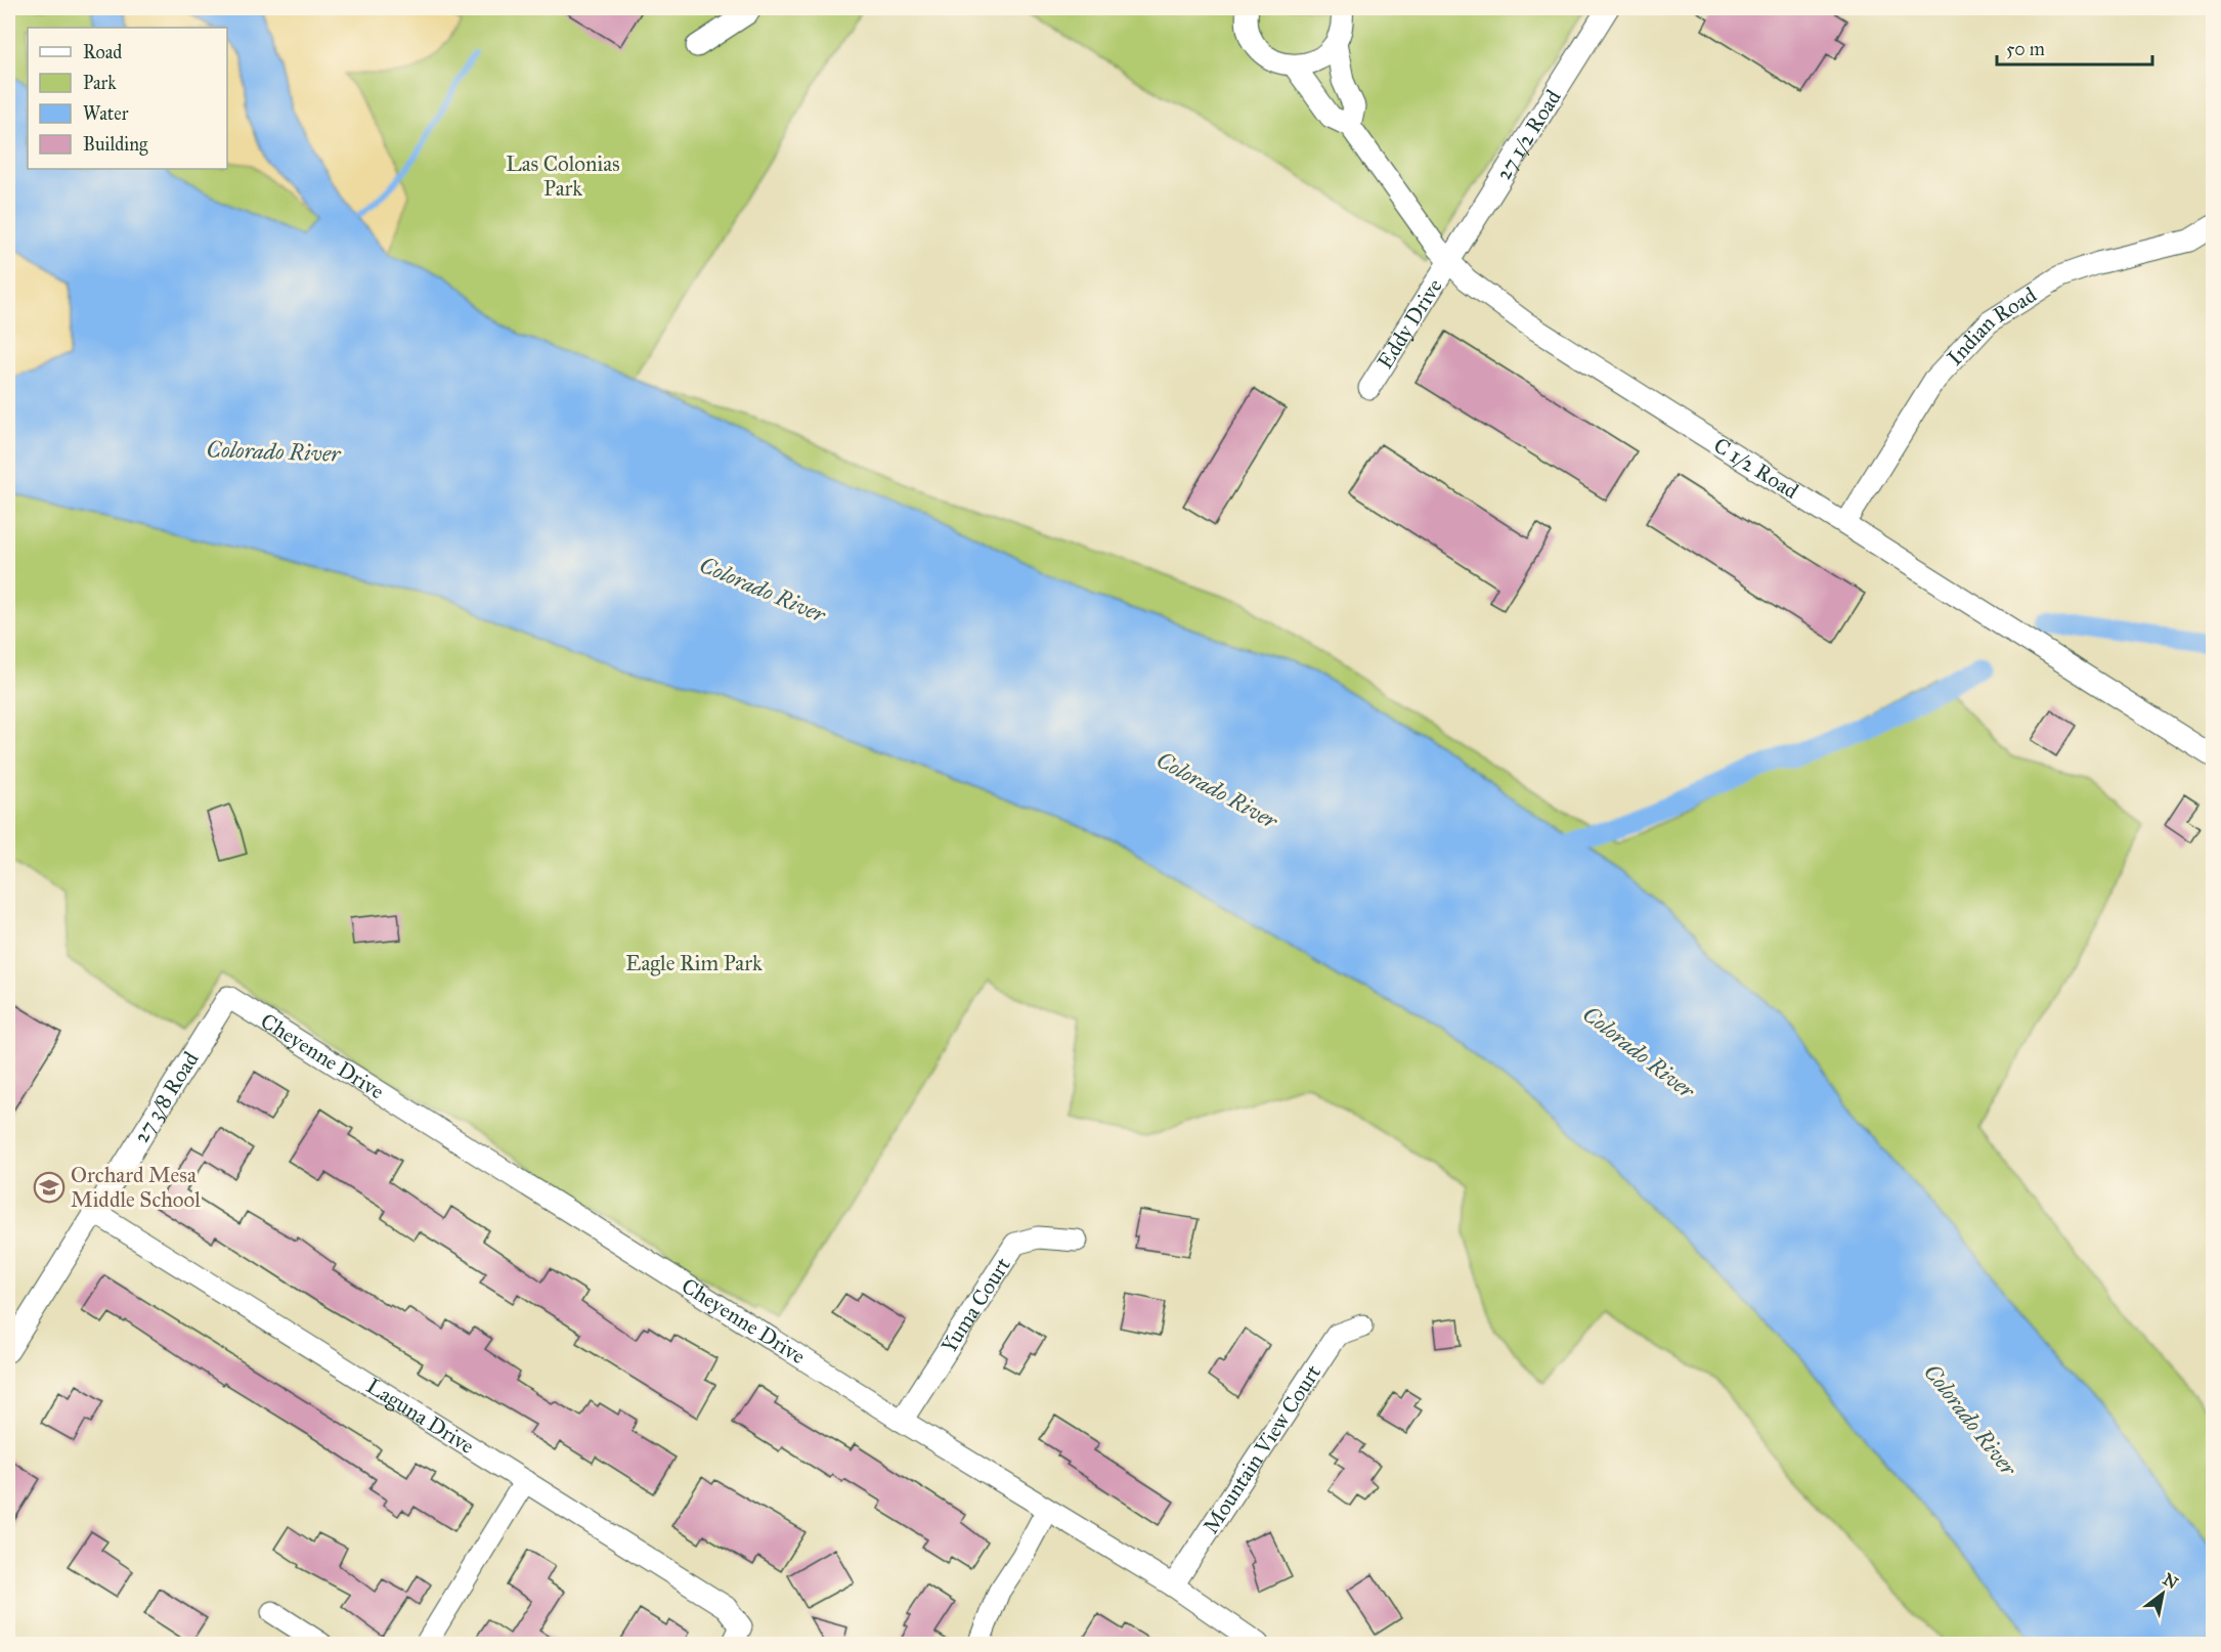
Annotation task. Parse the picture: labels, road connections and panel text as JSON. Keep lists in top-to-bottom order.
{
  "streets": {
    "street": [
      "27 1/2 Road",
      "Eddy Drive",
      "Indian Road",
      "C 1/2 Road",
      "Cheyenne Drive",
      "27 3/8 Road",
      "Yuma Court",
      "Laguna Drive",
      "Mountain View Court"
    ]
  },
  "crossings": [
    ["27 1/2 Road", "Eddy Drive"],
    ["27 1/2 Road", "C 1/2 Road"],
    ["Eddy Drive", "C 1/2 Road"],
    ["Indian Road", "C 1/2 Road"],
    ["Cheyenne Drive", "27 3/8 Road"],
    ["Cheyenne Drive", "Yuma Court"],
    ["Cheyenne Drive", "Mountain View Court"],
    ["27 3/8 Road", "Laguna Drive"]
  ],
  "water": ["Colorado River"],
  "parks": ["Las Colonias Park", "Eagle Rim Park"],
  "places": {
    "school or university": ["Orchard Mesa Middle School"]
  },
  "legend": [
    "Road",
    "Park",
    "Water",
    "Building"
  ],
  "scale_bar": "50 m",
  "north": "top right"
}
